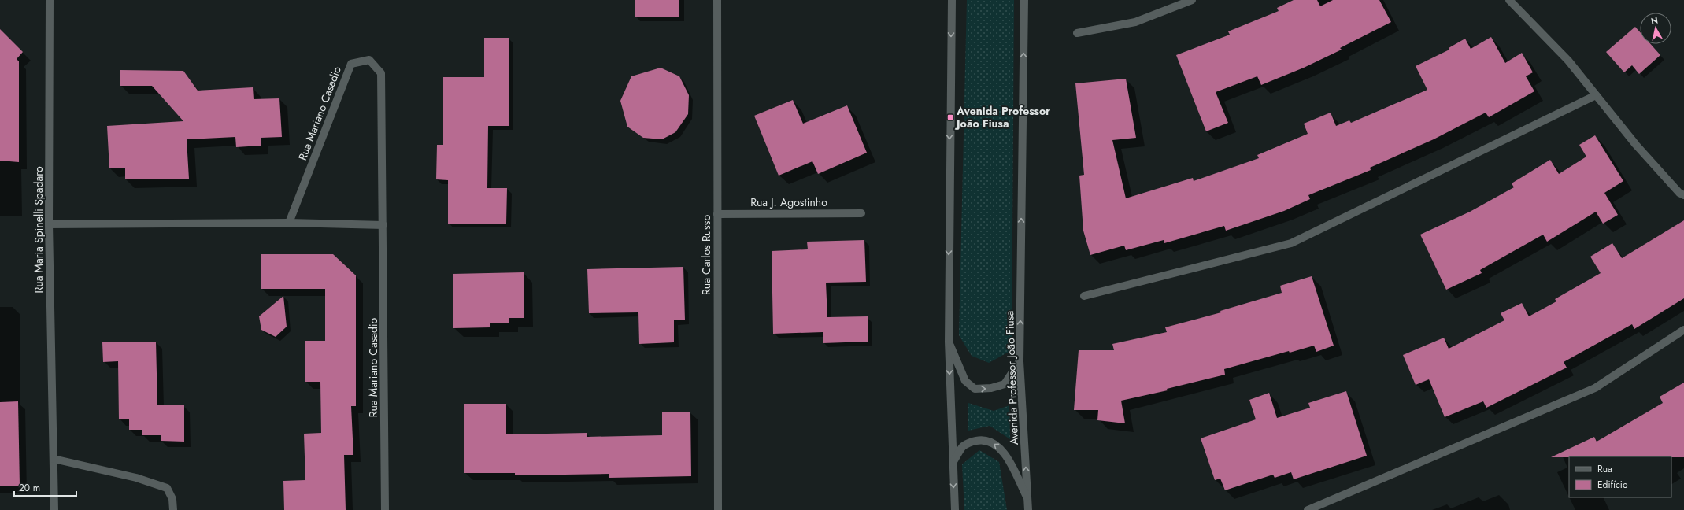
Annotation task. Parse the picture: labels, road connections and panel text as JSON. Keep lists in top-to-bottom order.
{
  "streets": {
    "street": [
      "Rua Mariano Casadio",
      "Rua J. Agostinho",
      "Rua Maria Spinelli Spadaro",
      "Rua Carlos Russo",
      "Avenida Professor João Fiusa"
    ]
  },
  "crossings": [
    ["Rua J. Agostinho", "Rua Carlos Russo"]
  ],
  "one_way": ["Avenida Professor João Fiusa"],
  "places": {
    "transit": ["Avenida Professor João Fiusa"]
  },
  "legend": ["Rua", "Edifício"],
  "scale_bar": "20 m",
  "north": "top"
}
